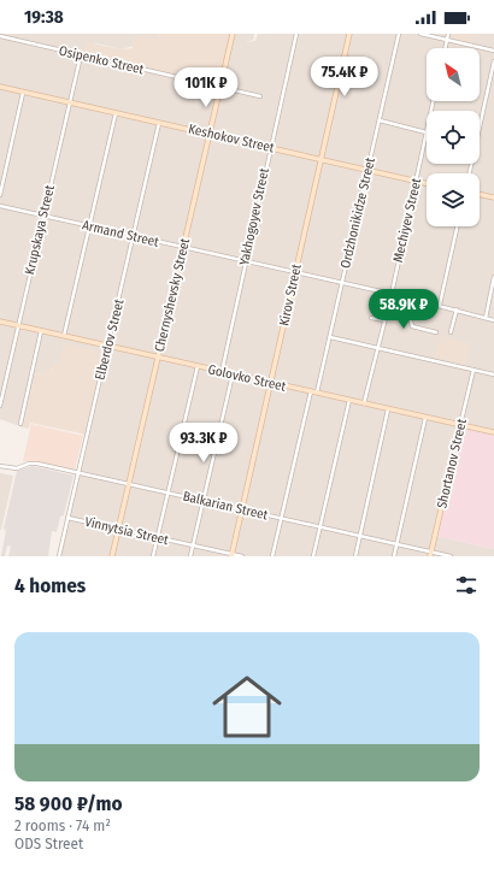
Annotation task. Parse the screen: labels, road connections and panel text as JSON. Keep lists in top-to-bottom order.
{
  "streets": {
    "street": [
      "Osipenko Street",
      "Keshokov Street",
      "Ordzhonikidze Street",
      "Yakhogoyev Street",
      "Mechiyev Street",
      "Krupskaya Street",
      "Armand Street",
      "Chernyshevsky Street",
      "Kirov Street",
      "Elberdov Street",
      "Golovko Street",
      "Shortanov Street",
      "Balkarian Street",
      "Vinnytsia Street"
    ]
  },
  "crossings": [
    ["Osipenko Street", "Krupskaya Street"],
    ["Osipenko Street", "Chernyshevsky Street"],
    ["Keshokov Street", "Ordzhonikidze Street"],
    ["Keshokov Street", "Yakhogoyev Street"],
    ["Keshokov Street", "Mechiyev Street"],
    ["Keshokov Street", "Krupskaya Street"],
    ["Keshokov Street", "Chernyshevsky Street"],
    ["Keshokov Street", "Kirov Street"],
    ["Keshokov Street", "Elberdov Street"],
    ["Ordzhonikidze Street", "Armand Street"],
    ["Ordzhonikidze Street", "Golovko Street"],
    ["Yakhogoyev Street", "Armand Street"],
    ["Yakhogoyev Street", "Golovko Street"],
    ["Mechiyev Street", "Armand Street"],
    ["Mechiyev Street", "Golovko Street"],
    ["Krupskaya Street", "Armand Street"],
    ["Krupskaya Street", "Golovko Street"],
    ["Armand Street", "Chernyshevsky Street"],
    ["Armand Street", "Kirov Street"],
    ["Armand Street", "Elberdov Street"],
    ["Chernyshevsky Street", "Golovko Street"],
    ["Chernyshevsky Street", "Balkarian Street"],
    ["Chernyshevsky Street", "Vinnytsia Street"],
    ["Kirov Street", "Golovko Street"],
    ["Kirov Street", "Balkarian Street"],
    ["Kirov Street", "Vinnytsia Street"],
    ["Elberdov Street", "Golovko Street"],
    ["Elberdov Street", "Balkarian Street"],
    ["Elberdov Street", "Vinnytsia Street"],
    ["Golovko Street", "Shortanov Street"],
    ["Shortanov Street", "Balkarian Street"]
  ],
  "north": "top left",
  "page": {
    "status": "19:38",
    "price": [
      "75.4K ₽",
      "101K ₽",
      "58.9K ₽",
      "93.3K ₽"
    ],
    "heading": "4 homes",
    "list": [
      {
        "name": "58 900 ₽/mo",
        "note": "2 rooms · 74 m² · ODS Street"
      }
    ]
  }
}
